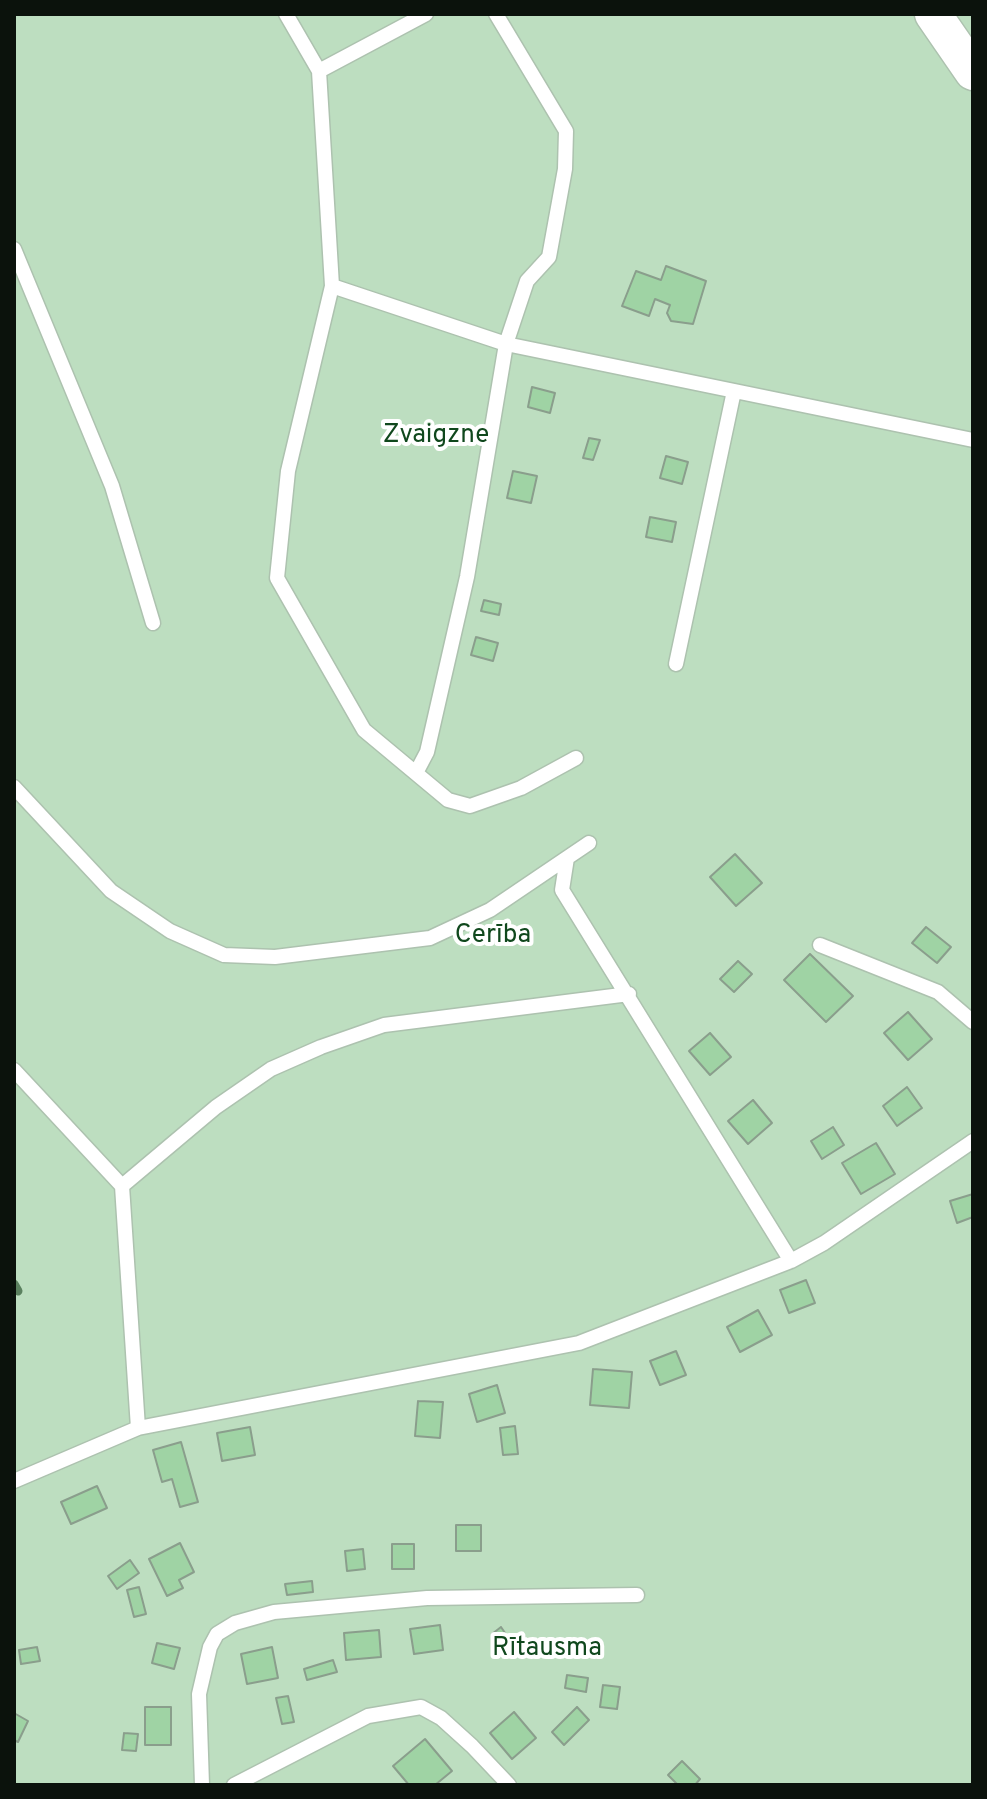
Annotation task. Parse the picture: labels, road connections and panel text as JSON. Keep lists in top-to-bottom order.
{
  "parks": ["Zvaigzne", "Cerība", "Rītausma"]
}
